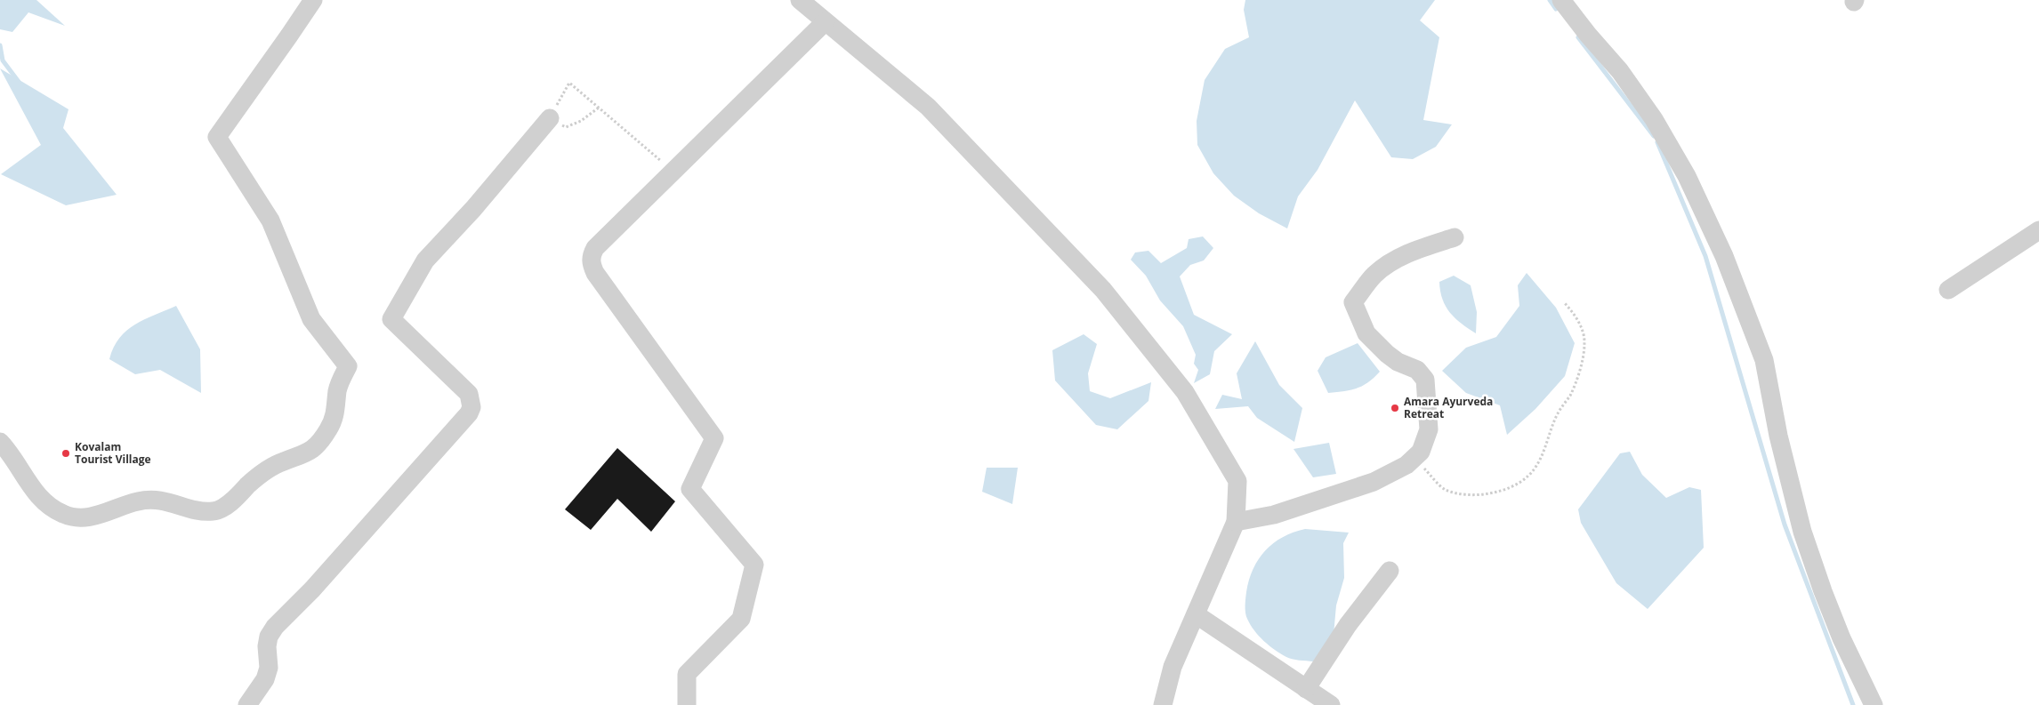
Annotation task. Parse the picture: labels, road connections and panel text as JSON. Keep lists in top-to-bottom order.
{
  "places": ["Amara Ayurveda Retreat", "Kovalam Tourist Village"]
}
